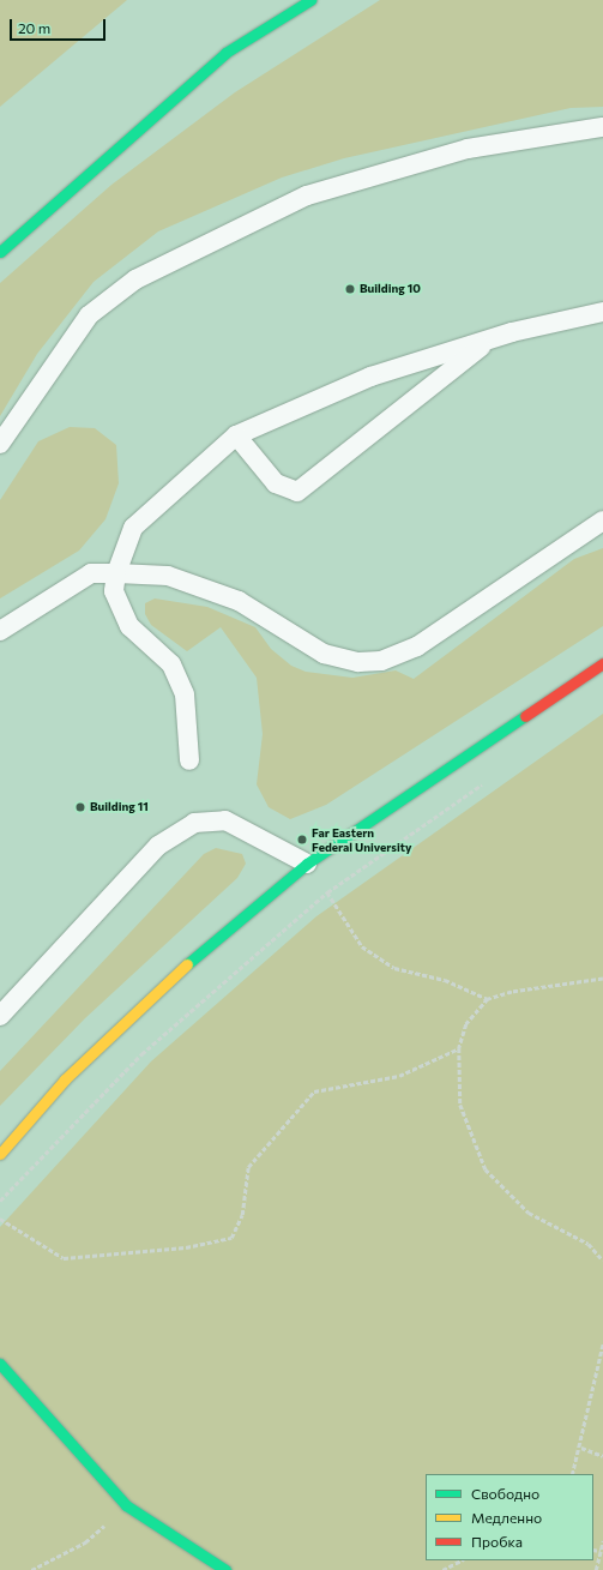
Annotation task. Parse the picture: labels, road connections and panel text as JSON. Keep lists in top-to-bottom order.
{
  "places": ["Building 10", "Building 11", "Far Eastern Federal University"],
  "legend": ["Свободно", "Медленно", "Пробка"],
  "scale_bar": "20 m"
}
